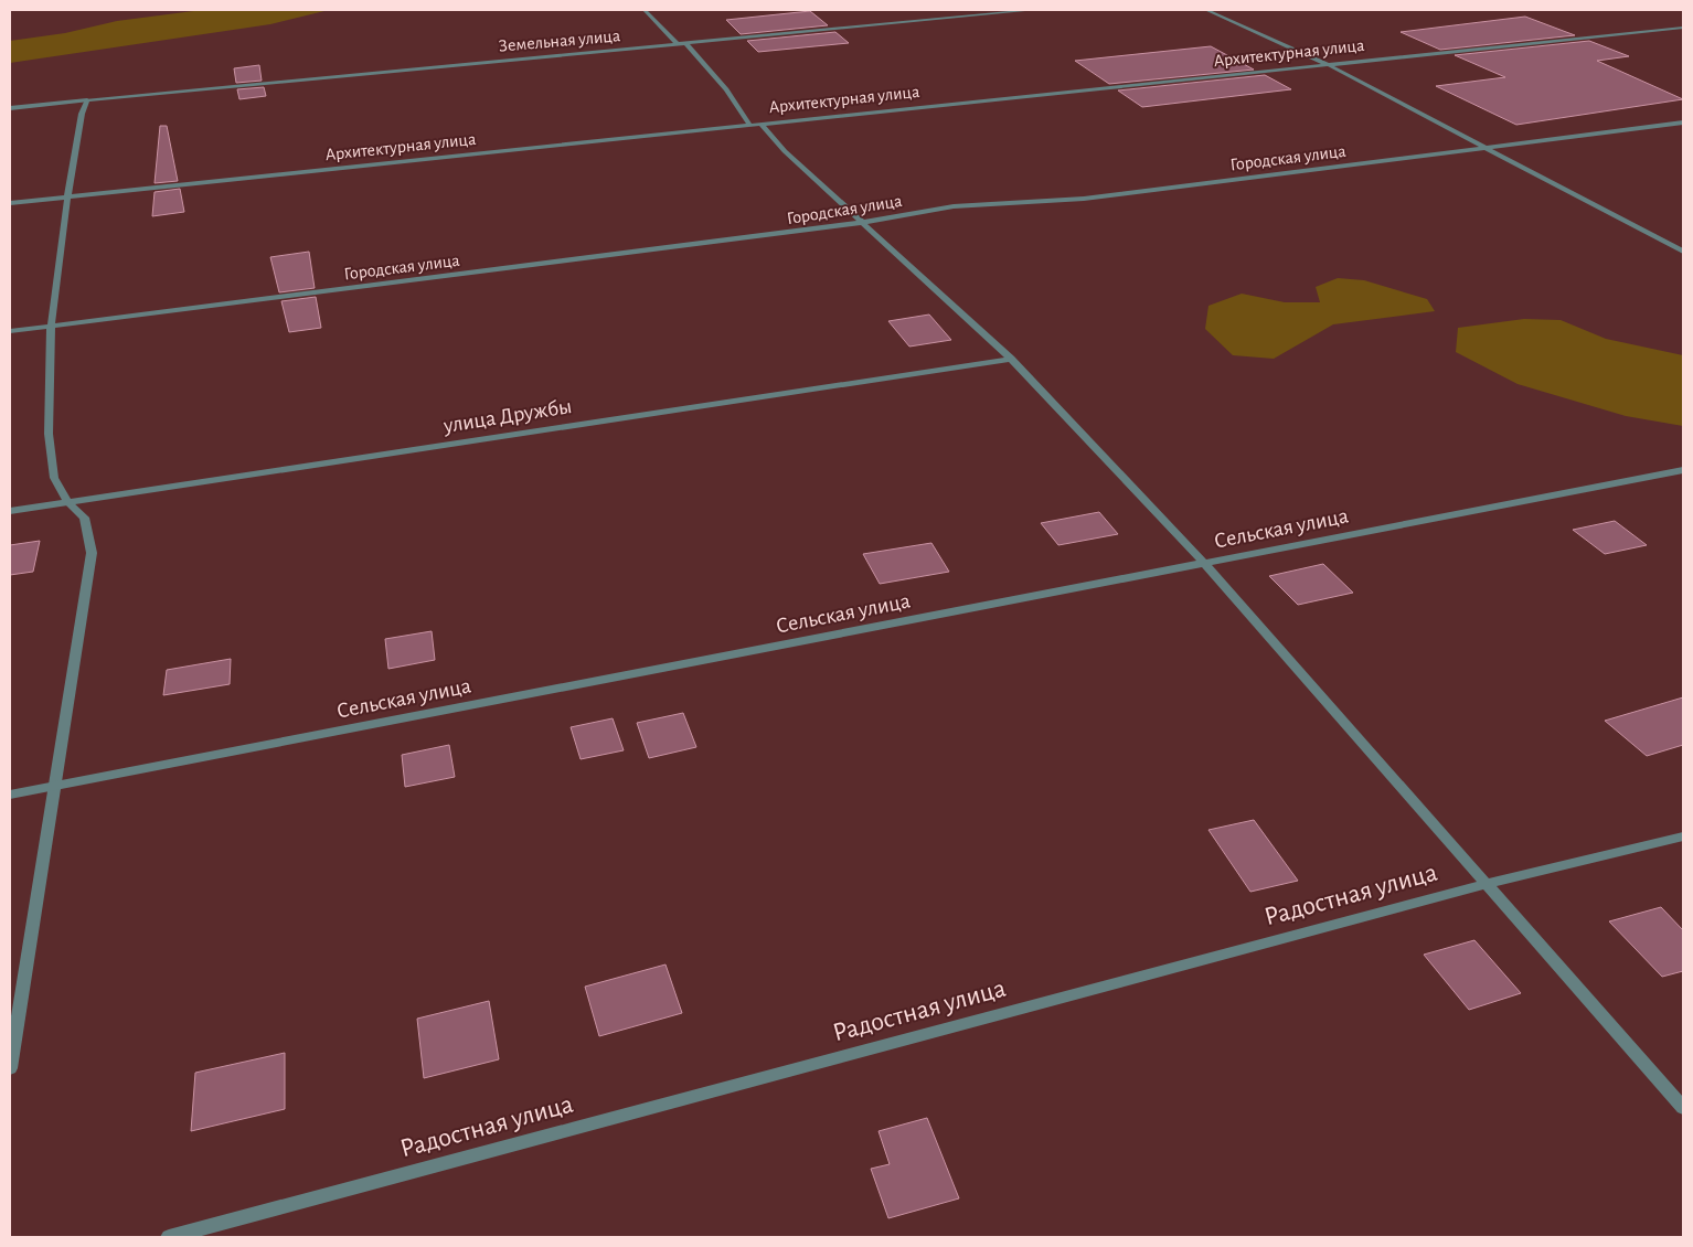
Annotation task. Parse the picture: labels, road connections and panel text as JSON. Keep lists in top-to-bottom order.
{
  "streets": {
    "street": [
      "Земельная улица",
      "Архитектурная улица",
      "Городская улица",
      "улица Дружбы",
      "Сельская улица",
      "Радостная улица"
    ]
  }
}
